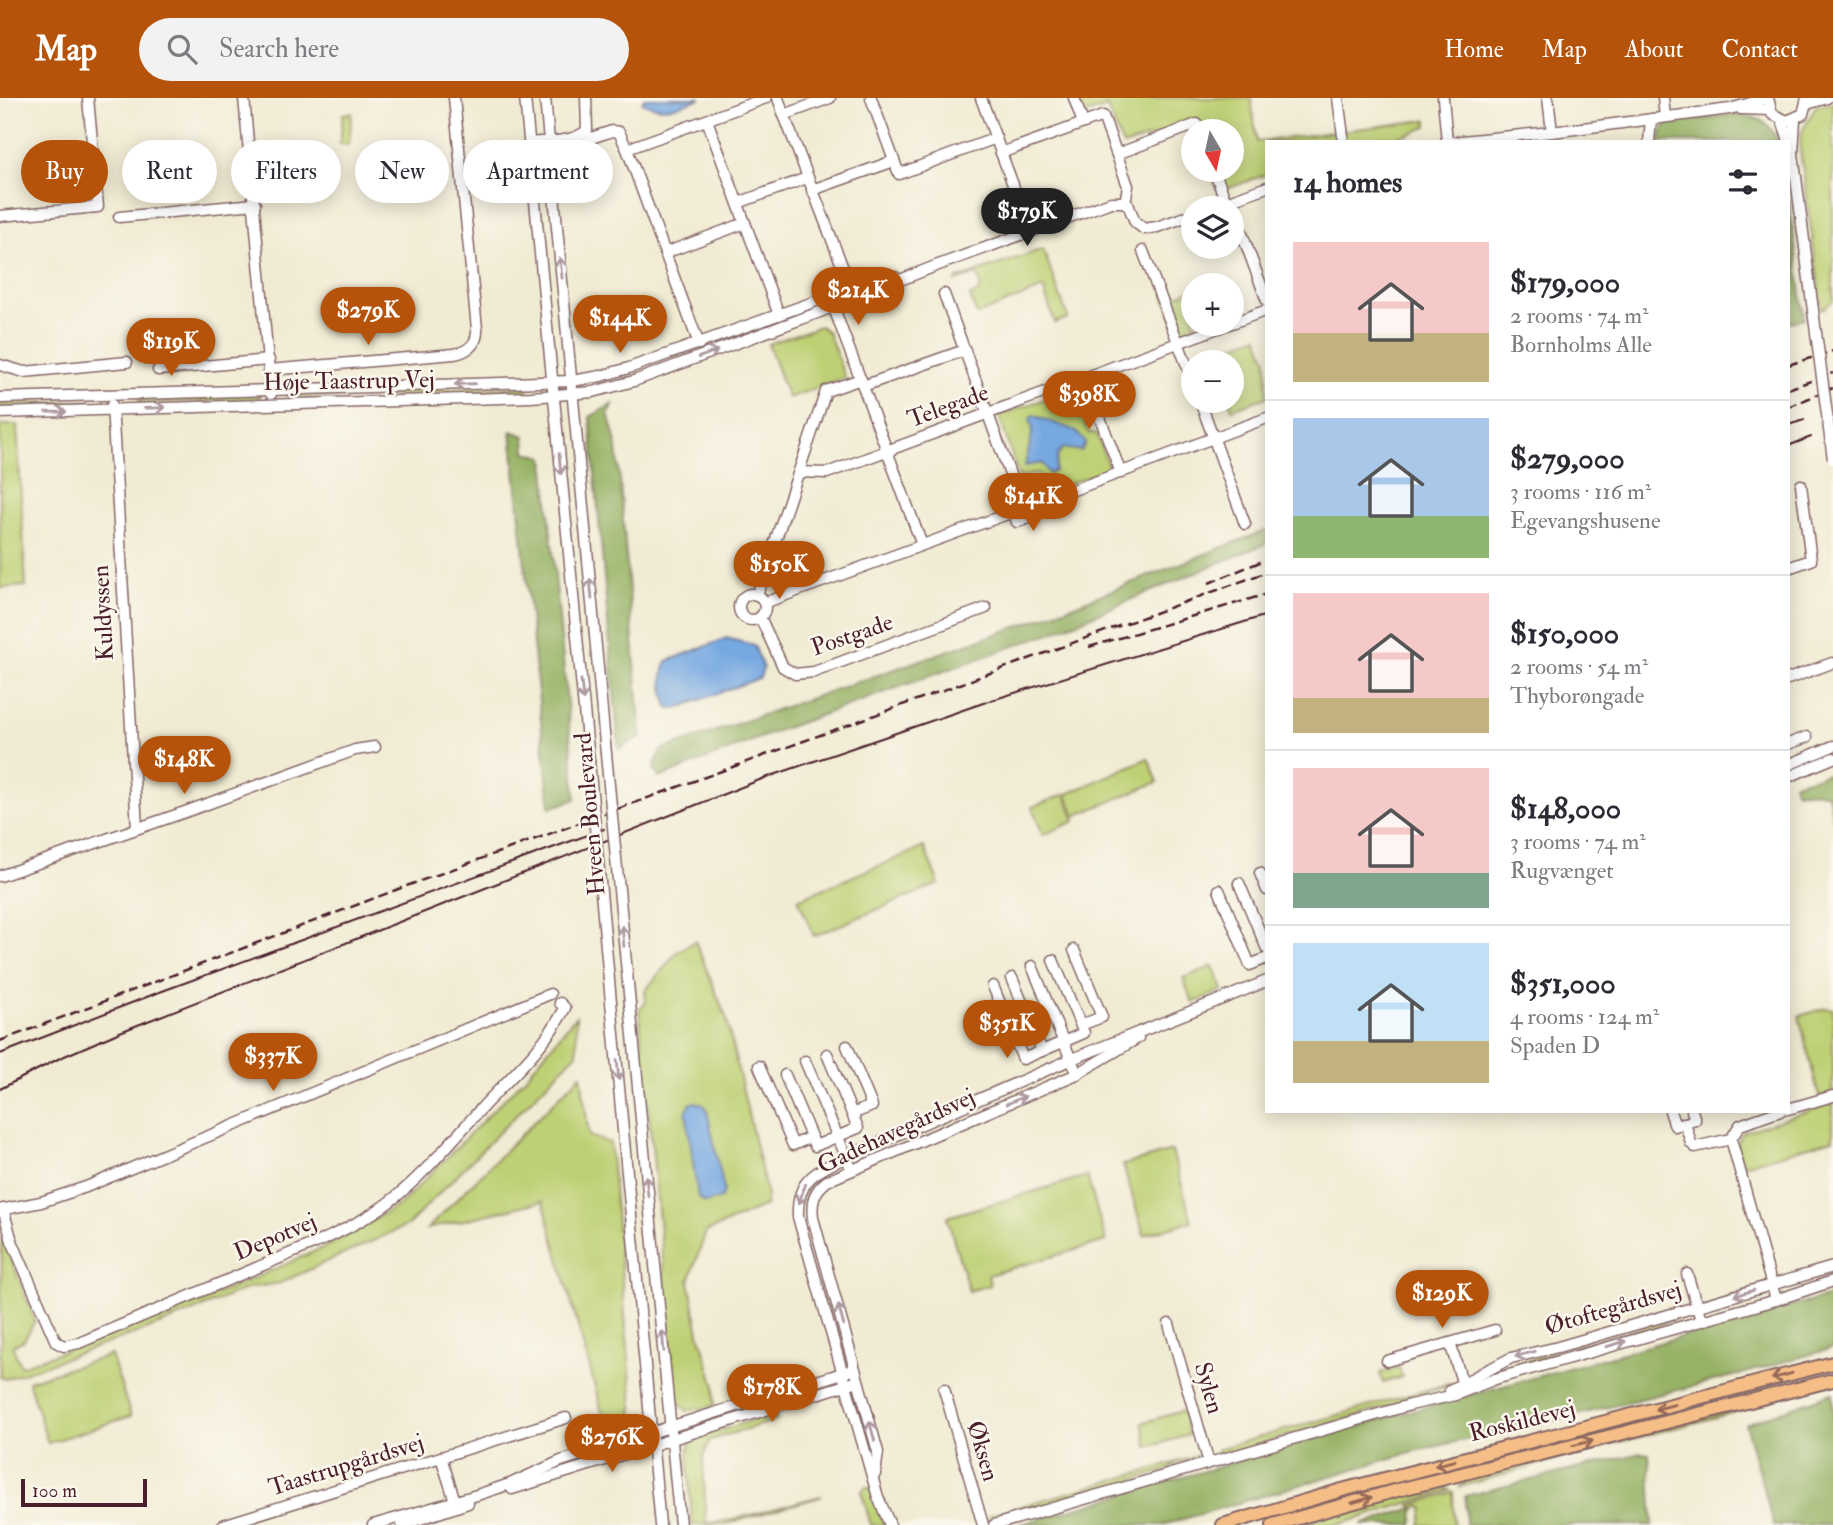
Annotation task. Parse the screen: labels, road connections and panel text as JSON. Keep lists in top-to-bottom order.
{
  "streets": {
    "main road": ["Roskildevej"],
    "street": [
      "Høje Taastrup Vej",
      "Telegade",
      "Kuldyssen",
      "Postgade",
      "Hveen Boulevard",
      "Gadehavegårdsvej",
      "Depotvej",
      "Øtoftegårdsvej",
      "Sylen",
      "Øksen",
      "Taastrupgårdsvej"
    ]
  },
  "crossings": [
    ["Høje Taastrup Vej", "Kuldyssen"],
    ["Høje Taastrup Vej", "Hveen Boulevard"],
    ["Øtoftegårdsvej", "Sylen"]
  ],
  "scale_bar": "100 m",
  "north": "bottom",
  "page": {
    "header": "Map",
    "search": "Search here",
    "nav": [
      "Home",
      "Map",
      "About",
      "Contact"
    ],
    "map_buttons": ["+", "−"],
    "chip": [
      "Buy",
      "Rent",
      "Filters",
      "New",
      "Apartment"
    ],
    "heading": "14 homes",
    "price": [
      "$179K",
      "$214K",
      "$279K",
      "$144K",
      "$119K",
      "$398K",
      "$141K",
      "$150K",
      "$148K",
      "$351K",
      "$337K",
      "$129K",
      "$178K",
      "$276K"
    ],
    "list": [
      {
        "name": "$179,000",
        "note": "2 rooms · 74 m² · Bornholms Alle"
      },
      {
        "name": "$279,000",
        "note": "3 rooms · 116 m² · Egevangshusene"
      },
      {
        "name": "$150,000",
        "note": "2 rooms · 54 m² · Thyborøngade"
      },
      {
        "name": "$148,000",
        "note": "3 rooms · 74 m² · Rugvænget"
      },
      {
        "name": "$351,000",
        "note": "4 rooms · 124 m² · Spaden D"
      }
    ],
    "scale": "100 m"
  }
}
